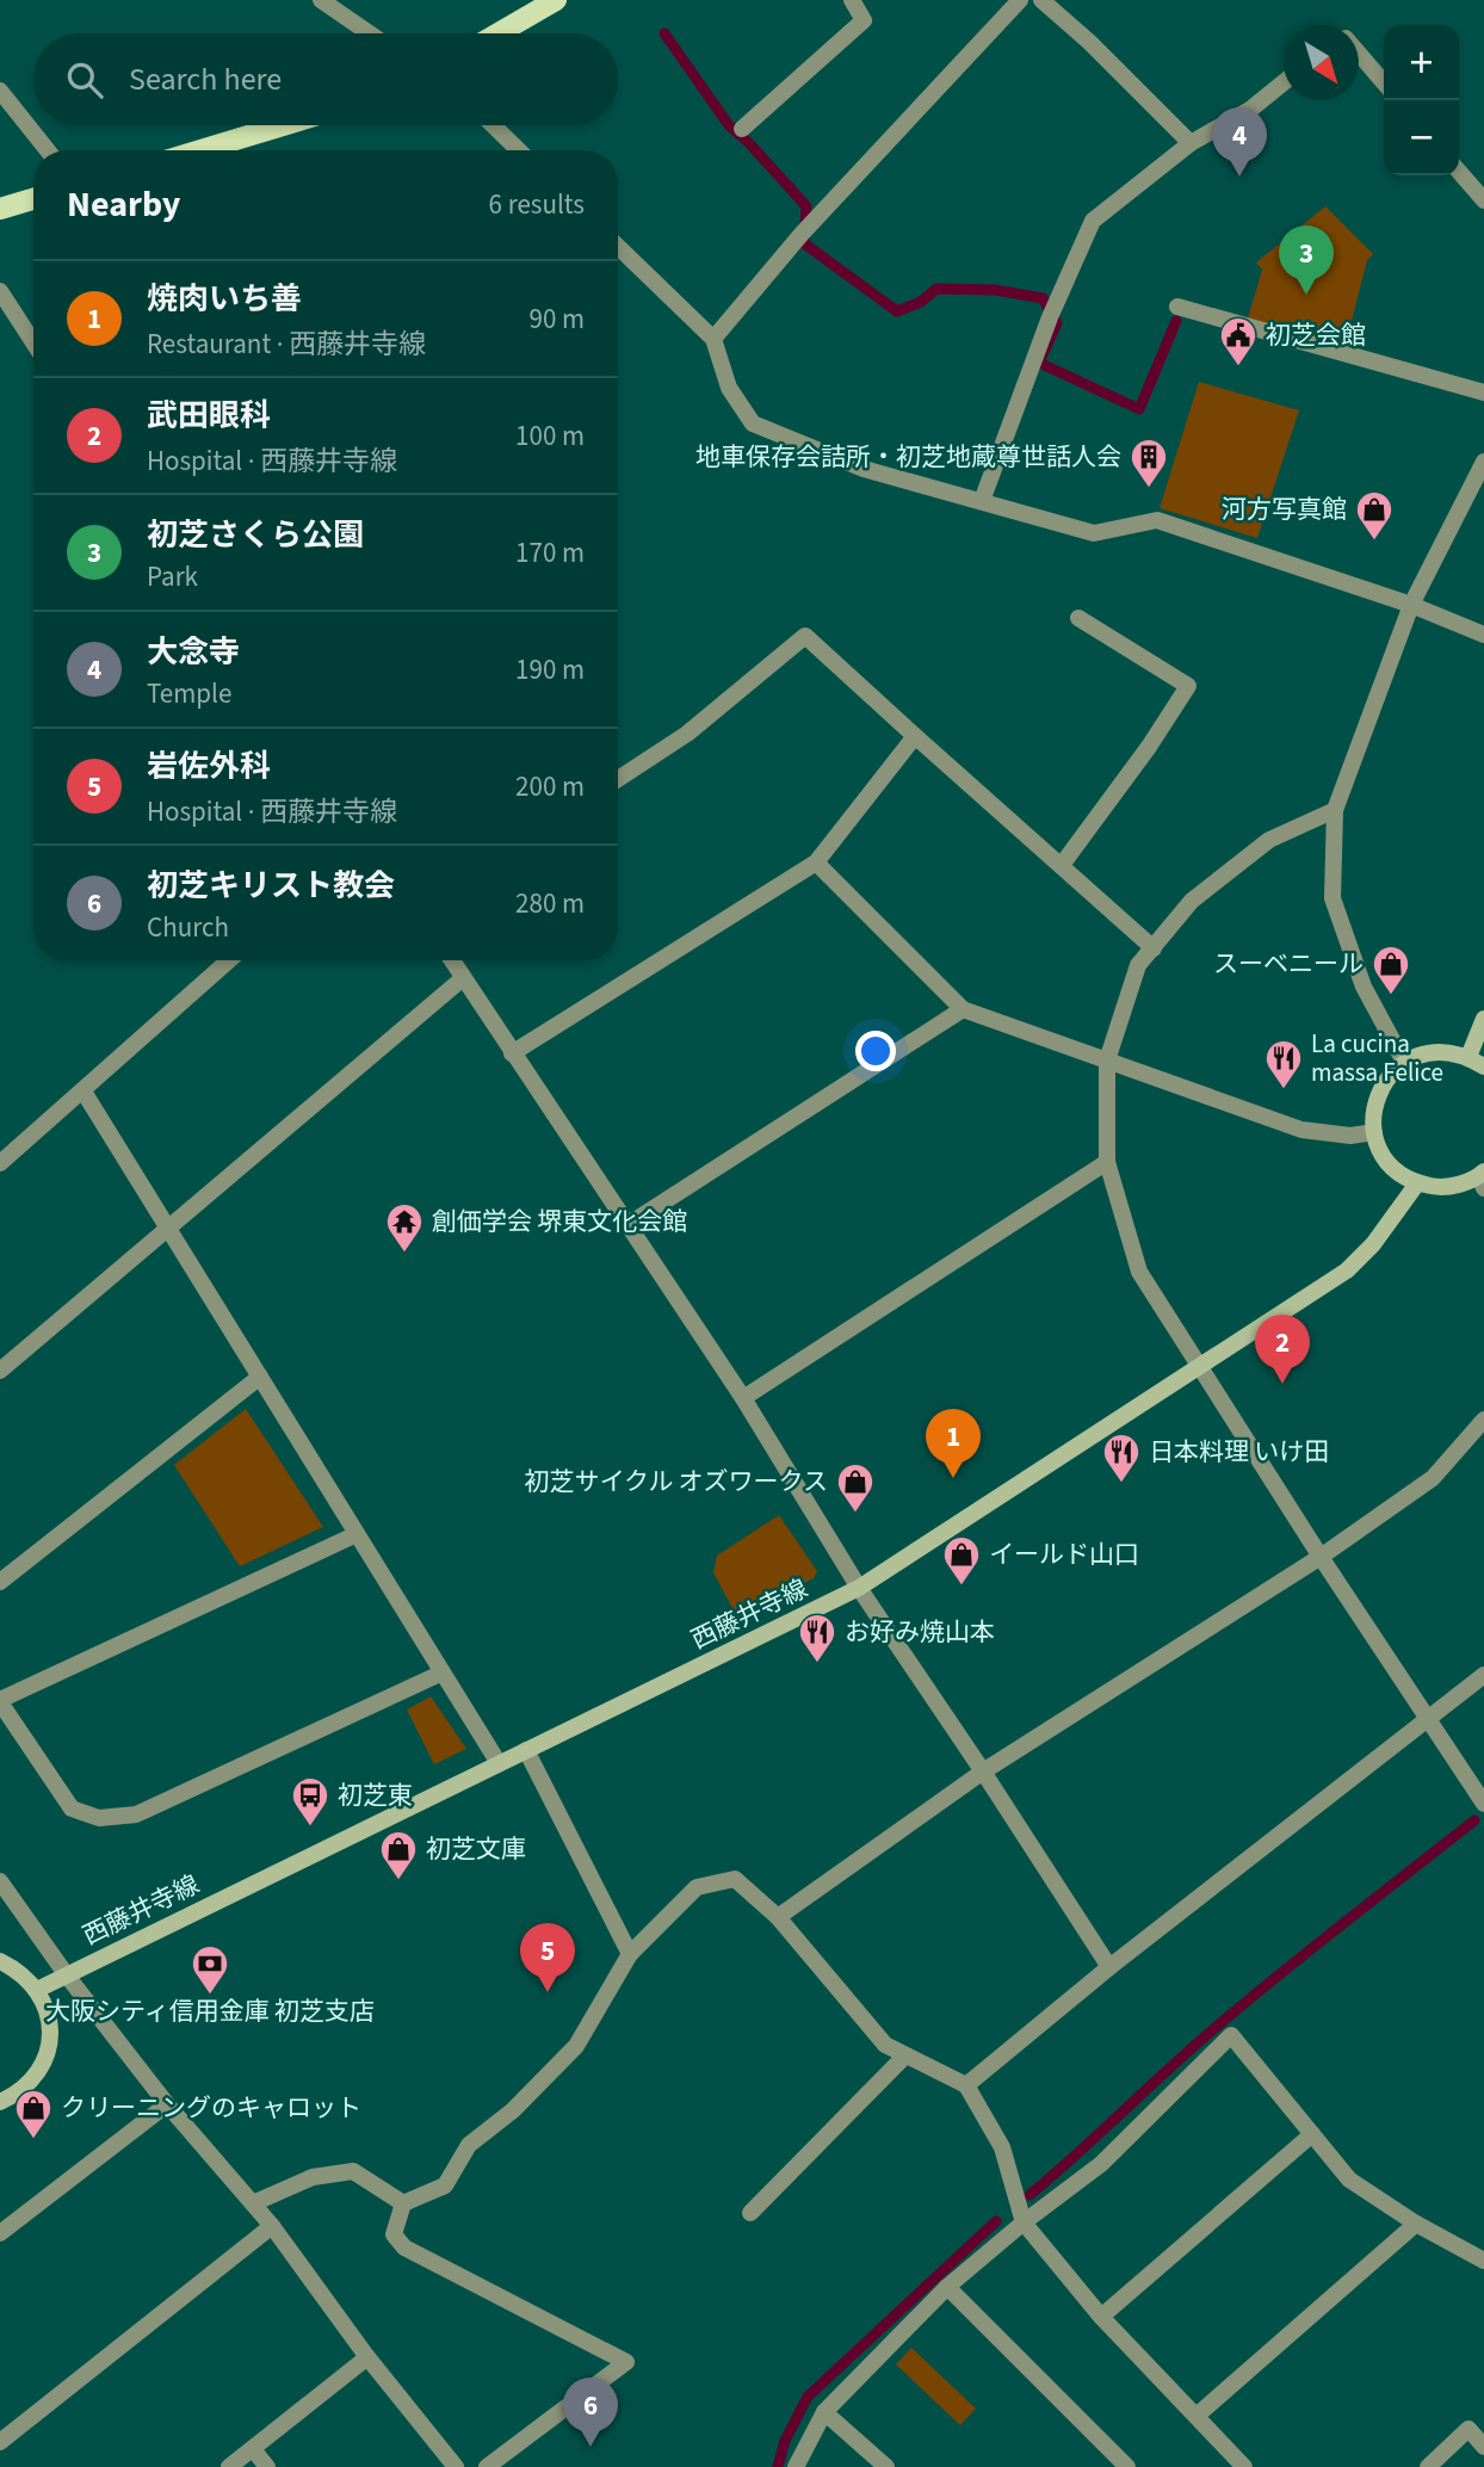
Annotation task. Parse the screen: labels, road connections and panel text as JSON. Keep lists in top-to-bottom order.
{
  "streets": {
    "main road": ["西藤井寺線"]
  },
  "places": {
    "public building": ["初芝会館"],
    "building": ["地車保存会詰所・初芝地蔵尊世話人会"],
    "shop": [
      "河方写真館",
      "スーベニール",
      "初芝サイクル オズワークス",
      "イールド山口",
      "初芝文庫",
      "クリーニングのキャロット"
    ],
    "restaurant": ["La cucina massa Felice", "日本料理 いけ田", "お好み焼山本"],
    "temple": ["創価学会 堺東文化会館"],
    "bus stop": ["初芝東"],
    "bank": ["大阪シティ信用金庫 初芝支店"]
  },
  "north": "bottom right",
  "page": {
    "map_buttons": ["+", "−"],
    "search": "Search here",
    "pins": [
      "4",
      "3",
      "2",
      "1",
      "5",
      "6"
    ],
    "heading": ["Nearby", "6 results"],
    "list": [
      {
        "mark": "1",
        "name": "焼肉いち善",
        "note": "Restaurant · 西藤井寺線",
        "value": "90 m"
      },
      {
        "mark": "2",
        "name": "武田眼科",
        "note": "Hospital · 西藤井寺線",
        "value": "100 m"
      },
      {
        "mark": "3",
        "name": "初芝さくら公園",
        "note": "Park",
        "value": "170 m"
      },
      {
        "mark": "4",
        "name": "大念寺",
        "note": "Temple",
        "value": "190 m"
      },
      {
        "mark": "5",
        "name": "岩佐外科",
        "note": "Hospital · 西藤井寺線",
        "value": "200 m"
      },
      {
        "mark": "6",
        "name": "初芝キリスト教会",
        "note": "Church",
        "value": "280 m"
      }
    ]
  }
}
